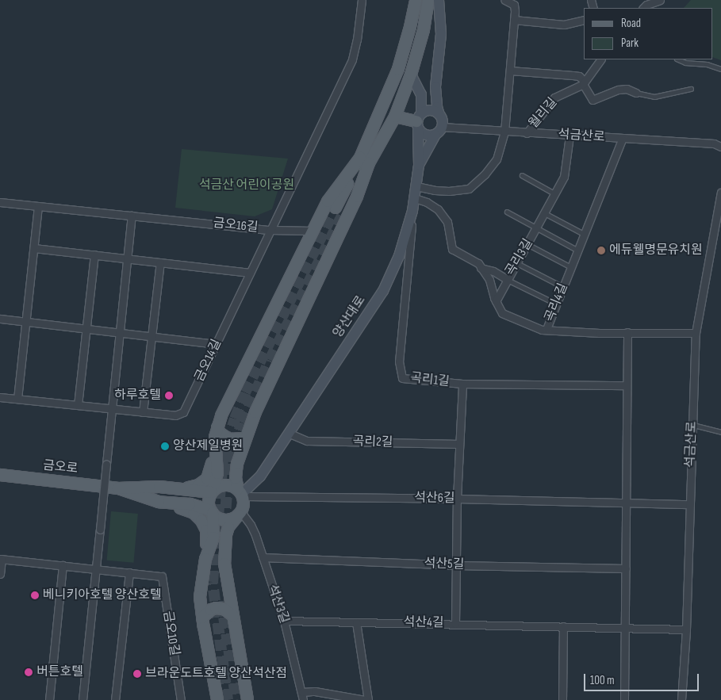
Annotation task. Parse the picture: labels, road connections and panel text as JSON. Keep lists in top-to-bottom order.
{
  "streets": {
    "main road": ["양산대로", "금오로"],
    "street": [
      "월리길",
      "석금산로",
      "금오16길",
      "곡리3길",
      "곡리4길",
      "금오14길",
      "곡리1길",
      "곡리2길",
      "석산6길",
      "석산5길",
      "석산3길",
      "석산4길",
      "금오10길"
    ]
  },
  "crossings": [
    ["월리길", "석금산로"],
    ["석금산로", "곡리3길"],
    ["석금산로", "곡리4길"],
    ["석금산로", "양산대로"],
    ["석금산로", "석산6길"],
    ["석금산로", "석산4길"],
    ["금오16길", "금오14길"],
    ["곡리3길", "양산대로"],
    ["양산대로", "곡리1길"],
    ["양산대로", "곡리2길"],
    ["양산대로", "금오로"],
    ["양산대로", "석산6길"],
    ["양산대로", "석산3길"],
    ["금오로", "석산6길"],
    ["금오로", "석산3길"],
    ["석산6길", "석산3길"],
    ["석산5길", "석산3길"],
    ["석산3길", "석산4길"]
  ],
  "parks": ["석금산 어린이공원"],
  "places": [
    "에듀웰명문유치원",
    "하루호텔",
    "양산제일병원",
    "베니키아호텔 양산호텔",
    "버튼호텔",
    "브라운도트호텔 양산석산점"
  ],
  "legend": ["Road", "Park"],
  "scale_bar": "100 m"
}
